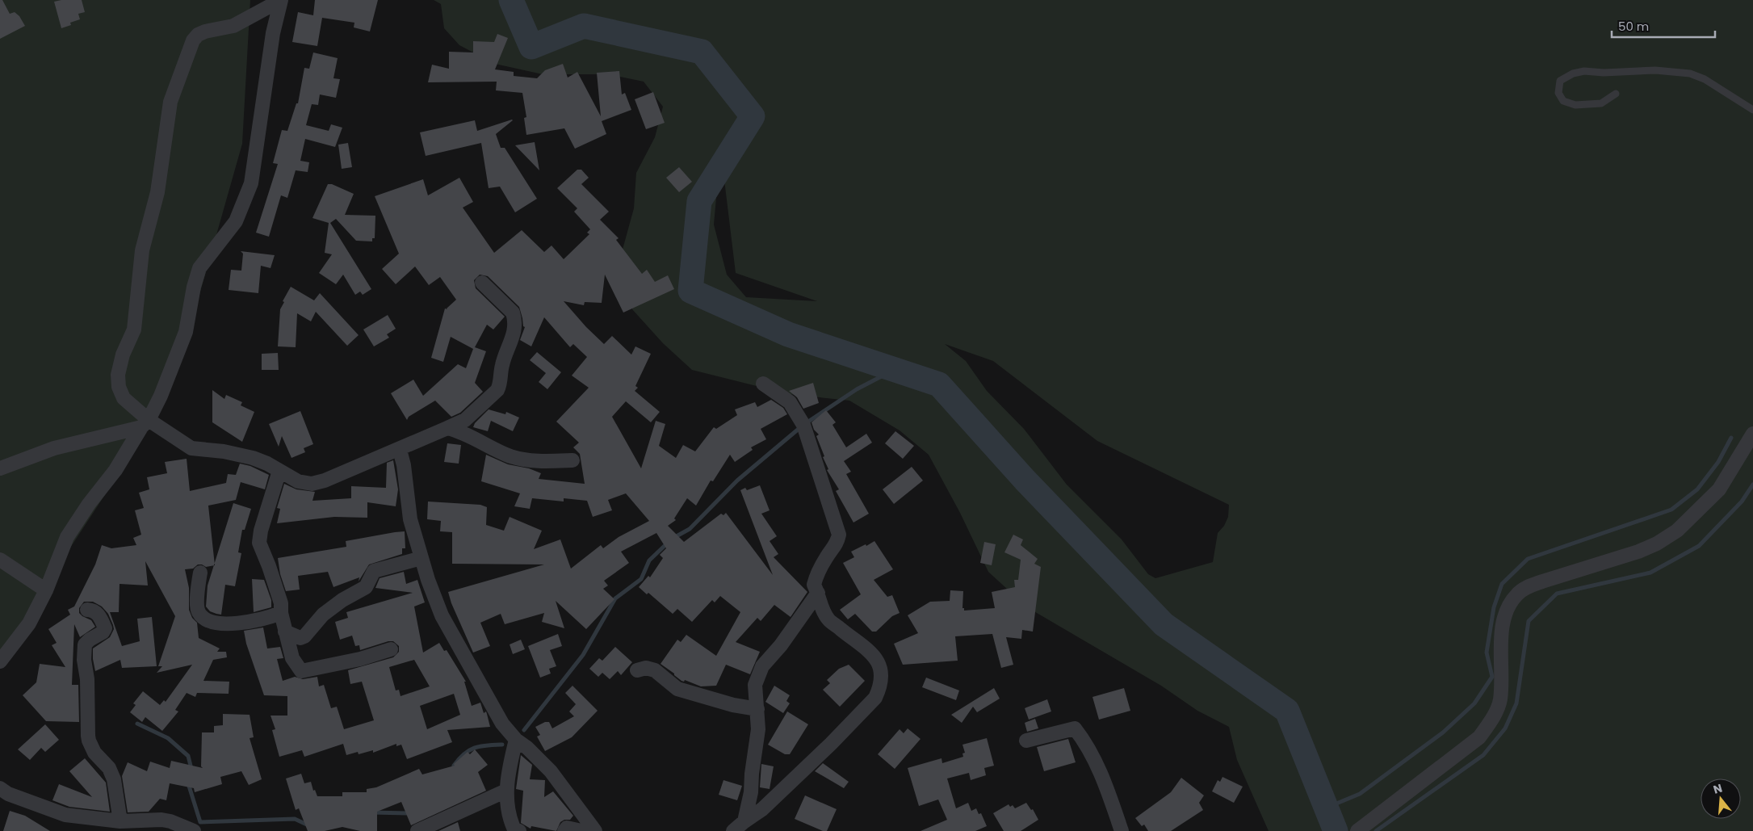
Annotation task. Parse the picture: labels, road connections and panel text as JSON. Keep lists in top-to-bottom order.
{
  "scale_bar": "50 m",
  "north": "top"
}
